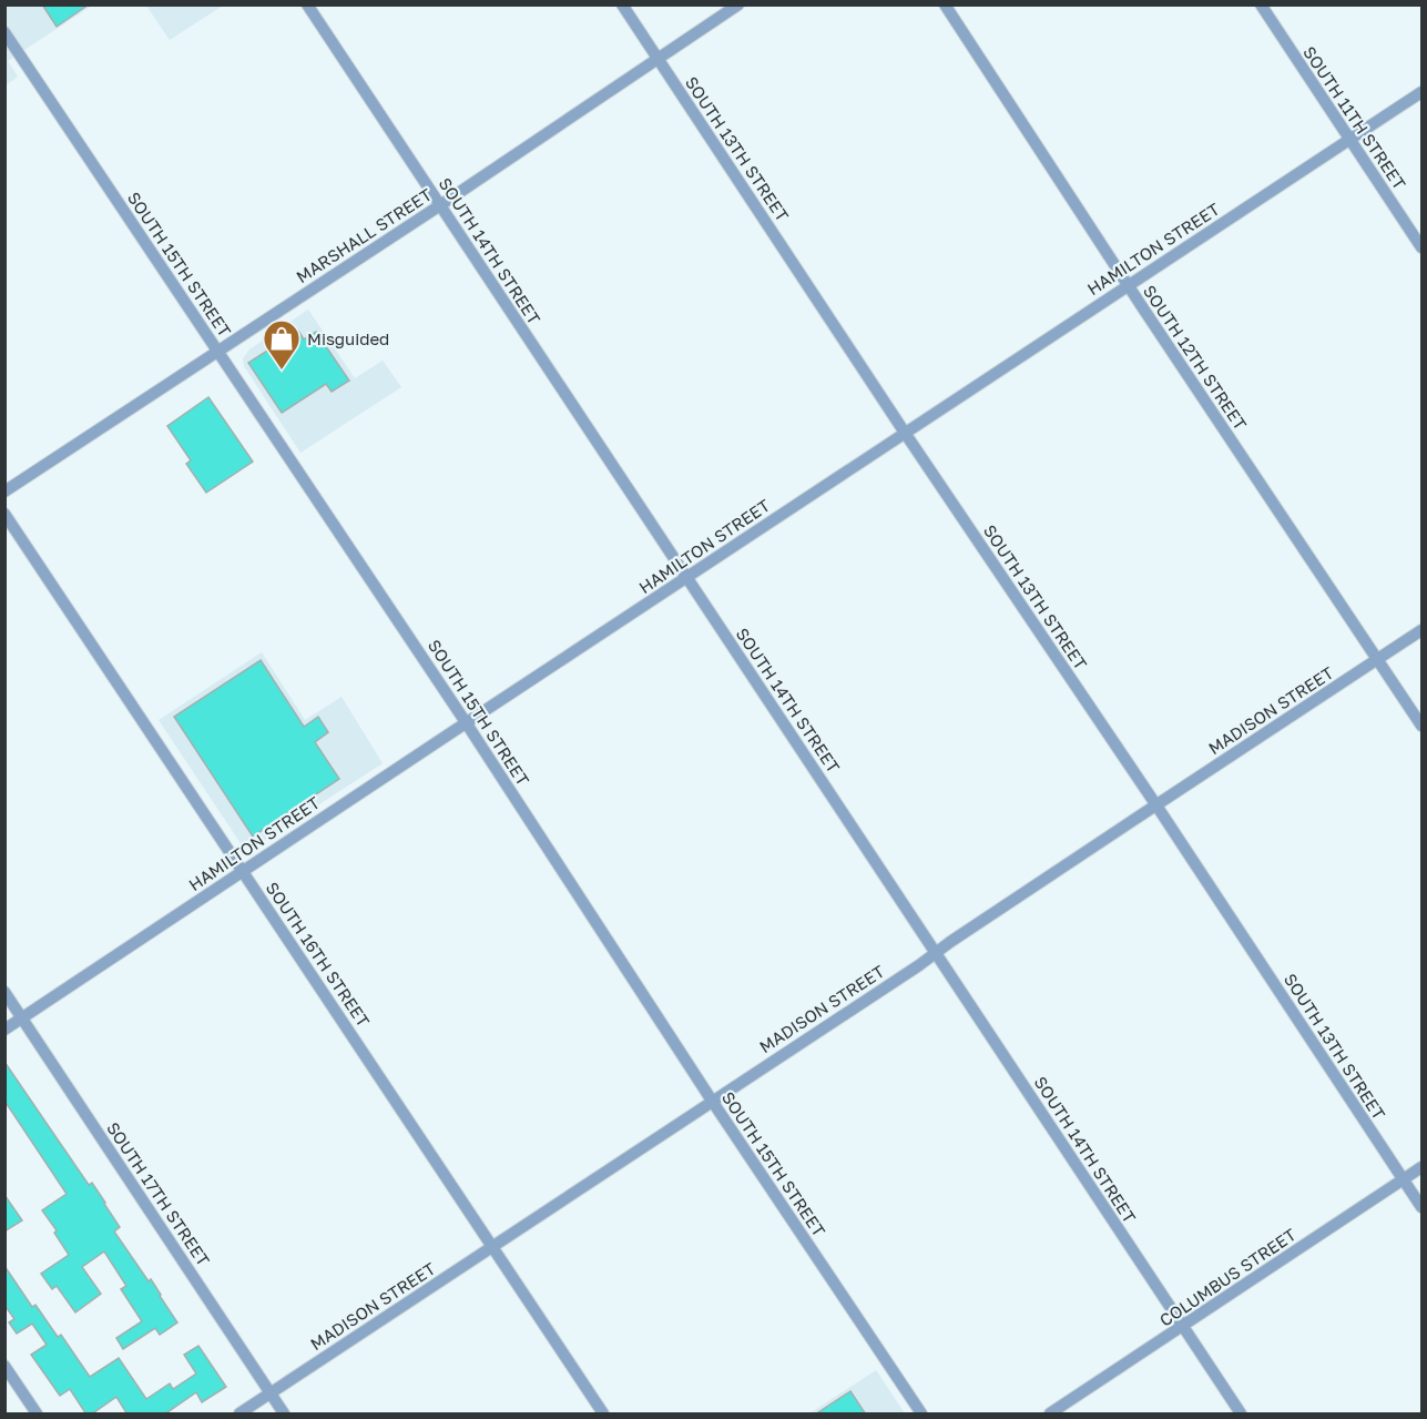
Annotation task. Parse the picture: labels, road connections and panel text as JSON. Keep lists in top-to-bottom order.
{
  "streets": {
    "street": [
      "SOUTH 11TH STREET",
      "SOUTH 13TH STREET",
      "MARSHALL STREET",
      "HAMILTON STREET",
      "SOUTH 14TH STREET",
      "SOUTH 15TH STREET",
      "SOUTH 12TH STREET",
      "MADISON STREET",
      "SOUTH 16TH STREET",
      "SOUTH 17TH STREET",
      "COLUMBUS STREET"
    ]
  },
  "crossings": [
    ["SOUTH 11TH STREET", "HAMILTON STREET"],
    ["SOUTH 13TH STREET", "MARSHALL STREET"],
    ["SOUTH 13TH STREET", "HAMILTON STREET"],
    ["SOUTH 13TH STREET", "MADISON STREET"],
    ["SOUTH 13TH STREET", "COLUMBUS STREET"],
    ["MARSHALL STREET", "SOUTH 14TH STREET"],
    ["MARSHALL STREET", "SOUTH 15TH STREET"],
    ["HAMILTON STREET", "SOUTH 14TH STREET"],
    ["HAMILTON STREET", "SOUTH 15TH STREET"],
    ["HAMILTON STREET", "SOUTH 12TH STREET"],
    ["HAMILTON STREET", "SOUTH 16TH STREET"],
    ["HAMILTON STREET", "SOUTH 17TH STREET"],
    ["SOUTH 14TH STREET", "MADISON STREET"],
    ["SOUTH 14TH STREET", "COLUMBUS STREET"],
    ["SOUTH 15TH STREET", "MADISON STREET"],
    ["SOUTH 12TH STREET", "MADISON STREET"],
    ["MADISON STREET", "SOUTH 16TH STREET"],
    ["MADISON STREET", "SOUTH 17TH STREET"]
  ],
  "places": {
    "shop": ["Misguided"]
  }
}
